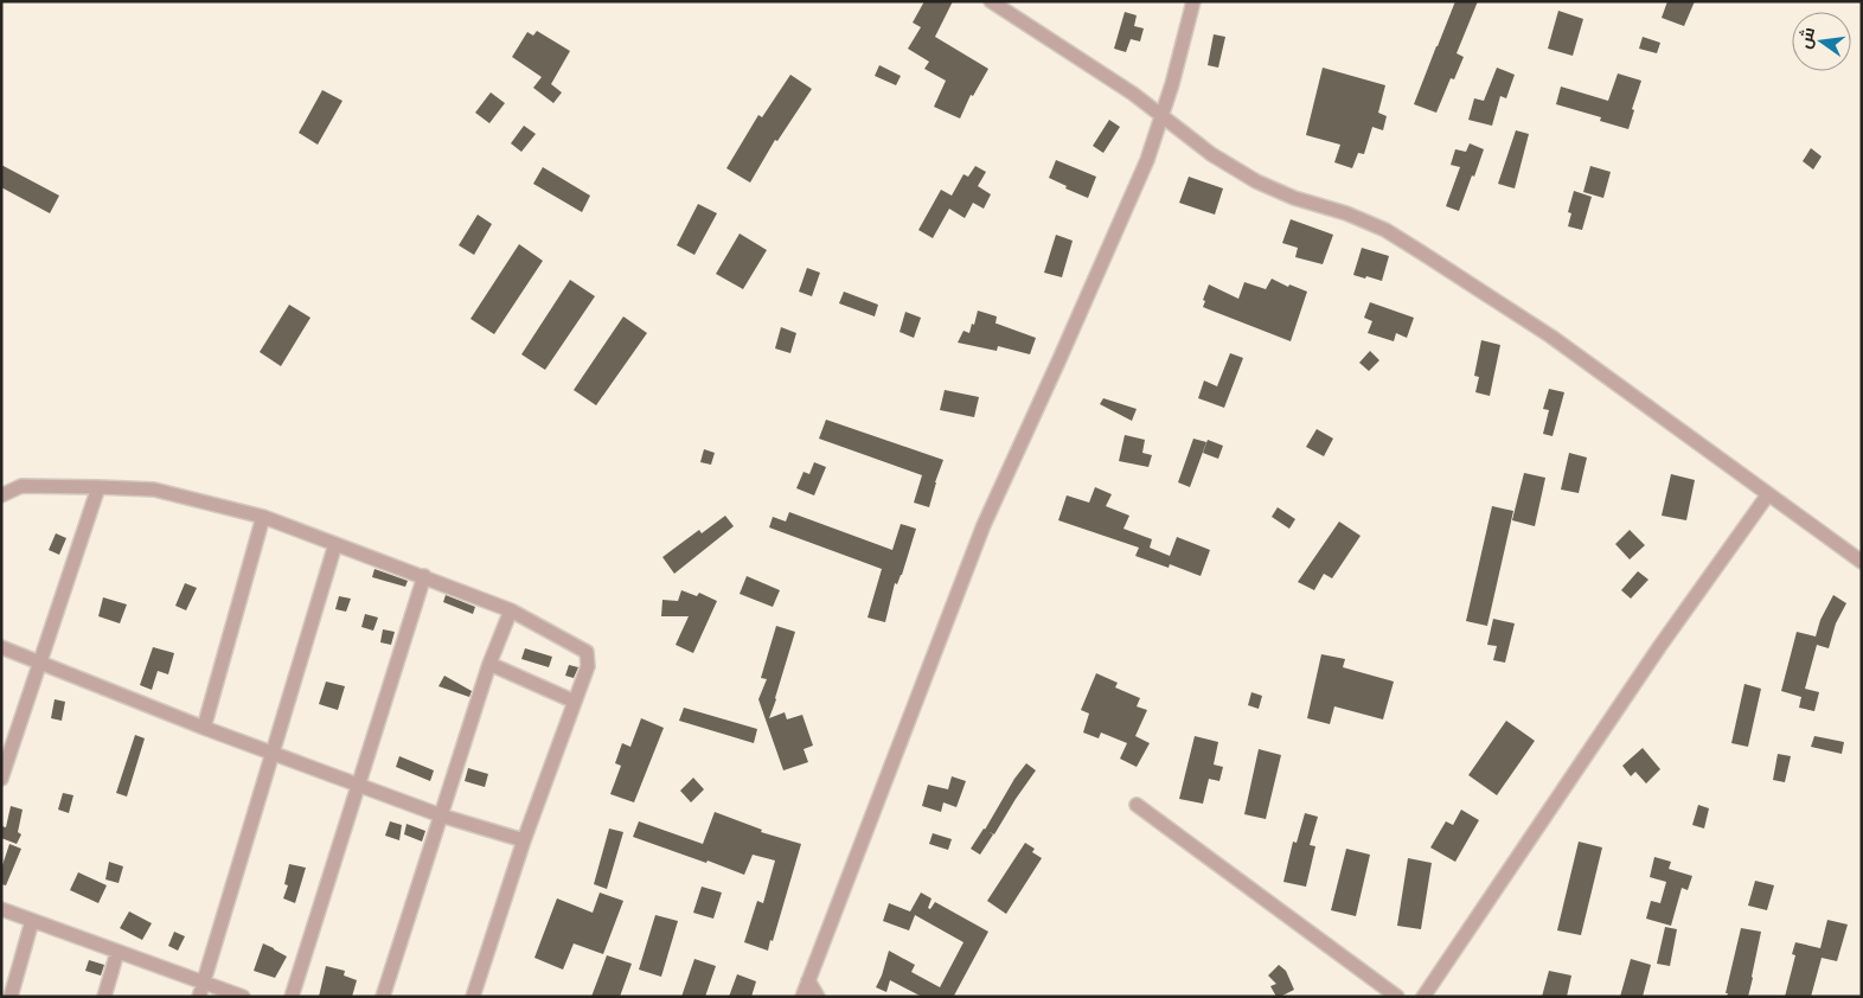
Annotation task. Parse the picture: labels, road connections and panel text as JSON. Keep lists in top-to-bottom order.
{
  "north": "left"
}
